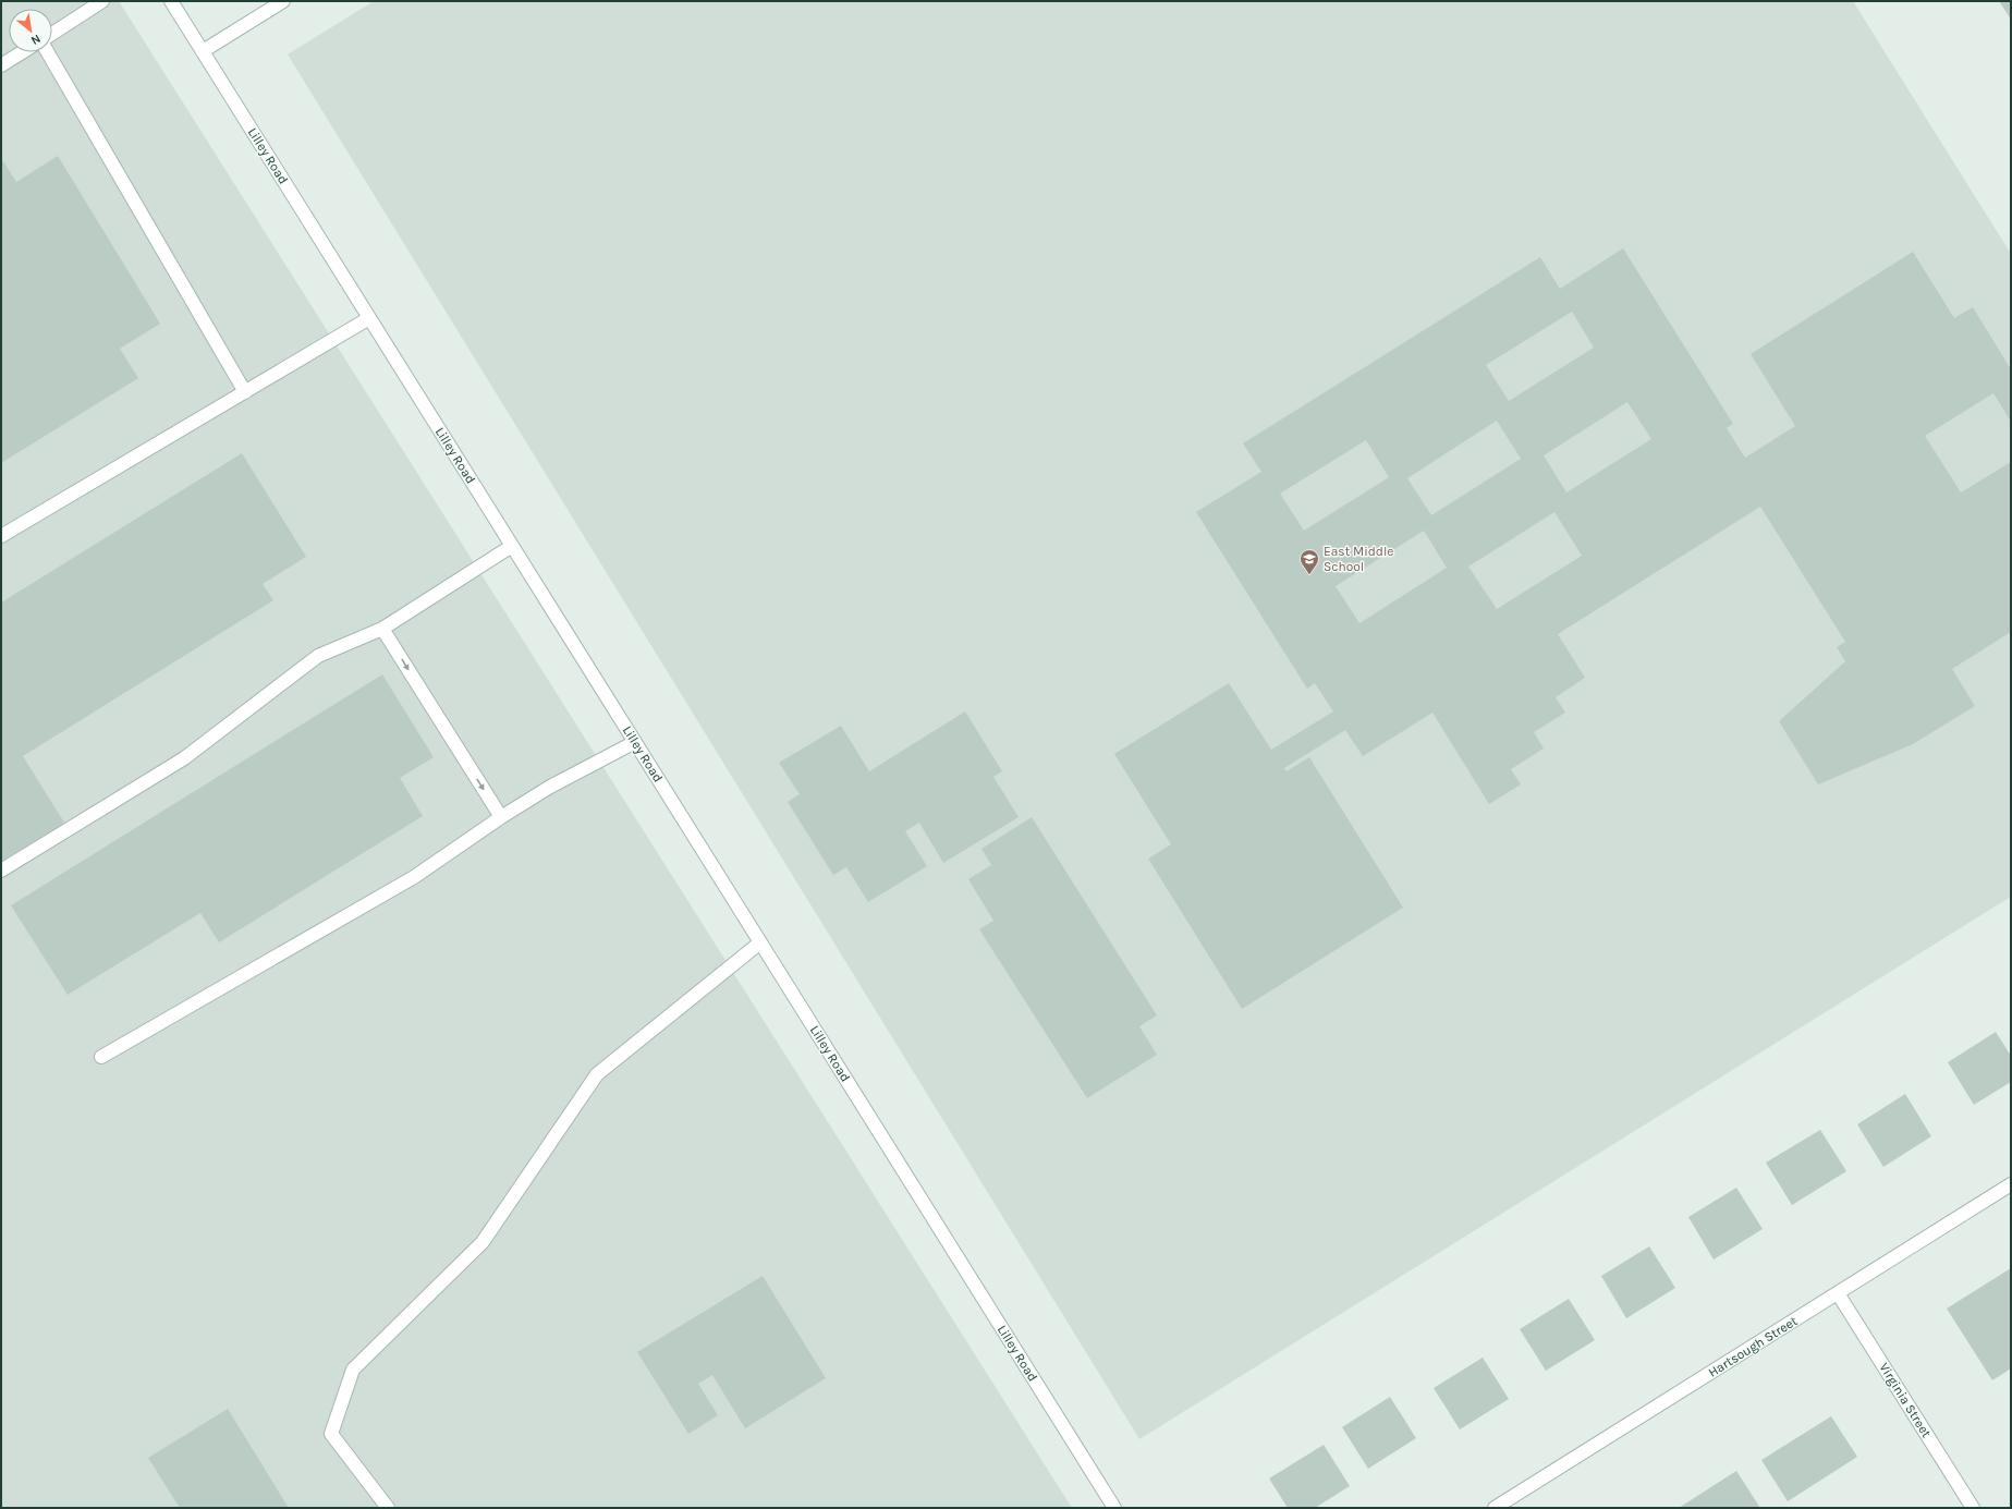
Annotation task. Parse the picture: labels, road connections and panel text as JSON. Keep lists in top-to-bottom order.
{
  "streets": {
    "street": ["Lilley Road", "Hartsough Street", "Virginia Street"]
  },
  "crossings": [
    ["Hartsough Street", "Virginia Street"]
  ],
  "places": {
    "school or university": ["East Middle School"]
  },
  "north": "bottom right"
}
